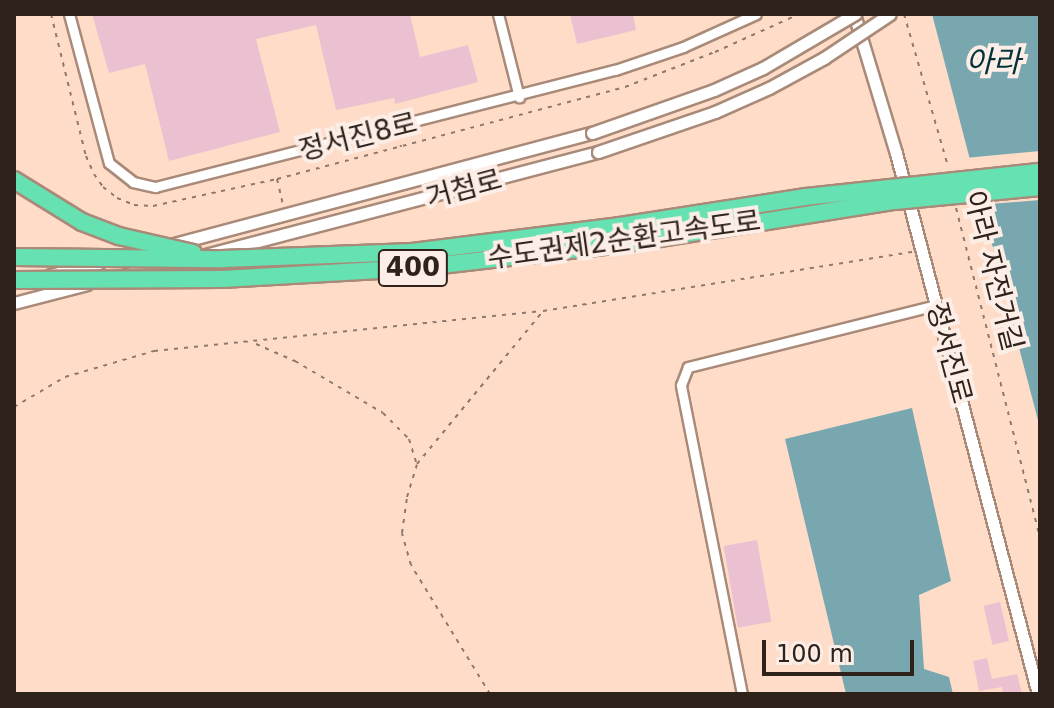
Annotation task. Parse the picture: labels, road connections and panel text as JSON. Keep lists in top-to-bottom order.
{
  "streets": {
    "highway": ["수도권제2순환고속도로", "400"],
    "street": ["정서진8로", "거첨로", "정서진로"],
    "path": ["아라 자전거길"]
  },
  "crossings": [
    ["거첨로", "수도권제2순환고속도로"],
    ["거첨로", "정서진로"]
  ],
  "water": ["아라"],
  "scale_bar": "100 m"
}
